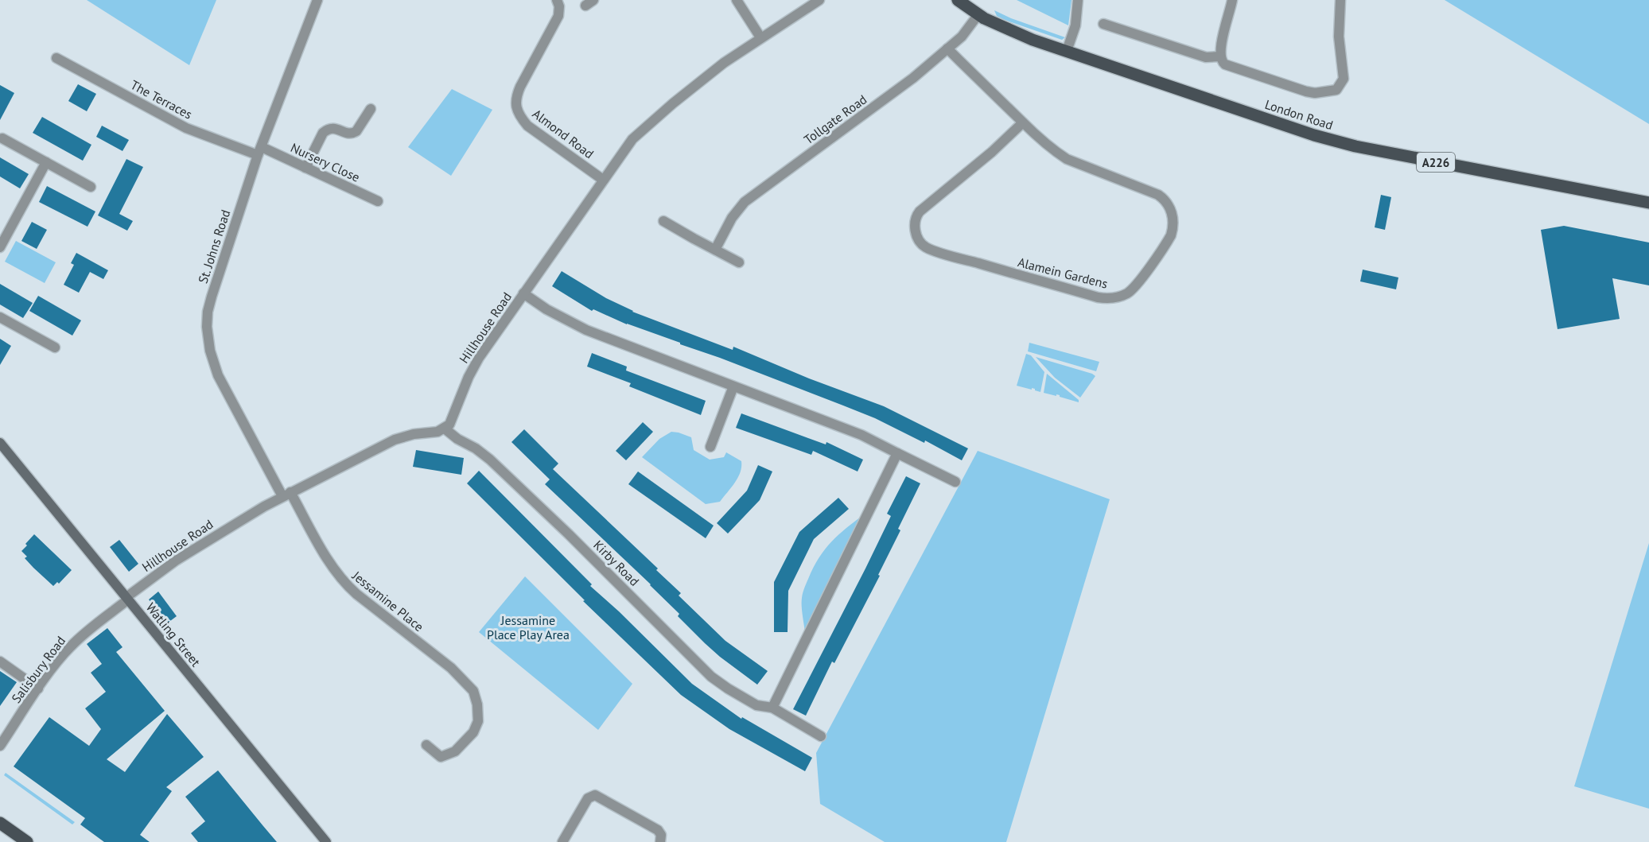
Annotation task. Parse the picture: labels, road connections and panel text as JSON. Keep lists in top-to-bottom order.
{
  "streets": {
    "main road": ["London Road", "A226", "Watling Street"],
    "street": [
      "The Terraces",
      "Tollgate Road",
      "Almond Road",
      "Nursery Close",
      "St. Johns Road",
      "Alamein Gardens",
      "Hillhouse Road",
      "Kirby Road",
      "Jessamine Place",
      "Salisbury Road"
    ]
  },
  "crossings": [
    ["The Terraces", "Nursery Close"],
    ["The Terraces", "St. Johns Road"],
    ["London Road", "Tollgate Road"],
    ["Tollgate Road", "Alamein Gardens"],
    ["Almond Road", "Hillhouse Road"],
    ["Nursery Close", "St. Johns Road"],
    ["St. Johns Road", "Hillhouse Road"],
    ["St. Johns Road", "Jessamine Place"],
    ["Hillhouse Road", "Kirby Road"],
    ["Hillhouse Road", "Jessamine Place"],
    ["Hillhouse Road", "Watling Street"],
    ["Hillhouse Road", "Salisbury Road"],
    ["Watling Street", "Salisbury Road"]
  ],
  "parks": ["Jessamine Place Play Area"]
}
